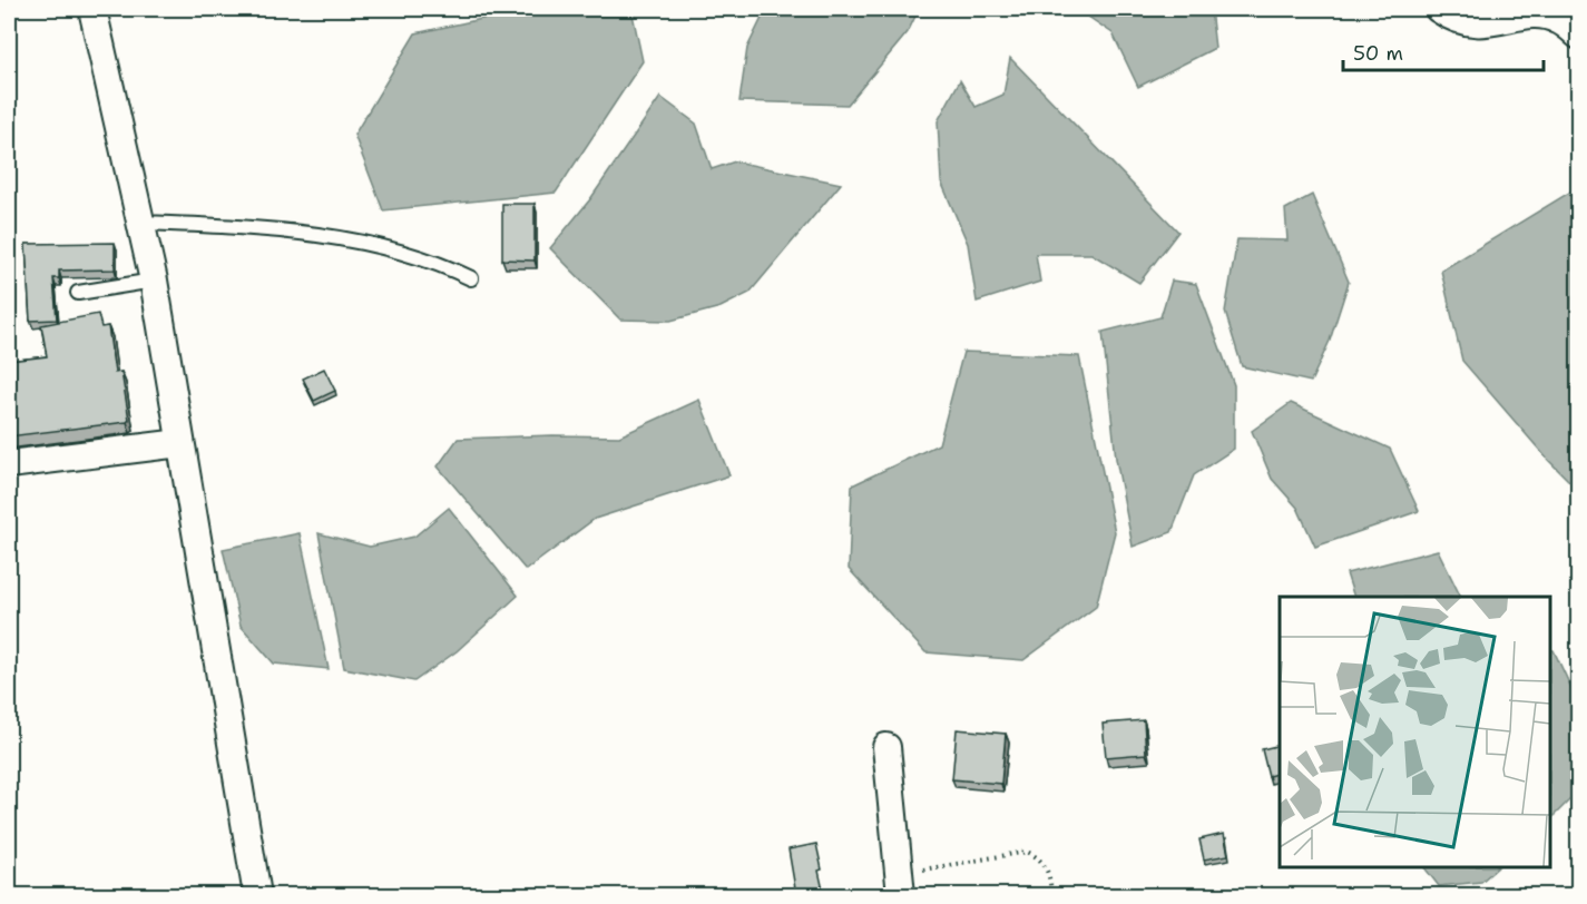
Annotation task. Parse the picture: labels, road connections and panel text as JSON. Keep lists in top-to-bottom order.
{
  "scale_bar": "50 m"
}
